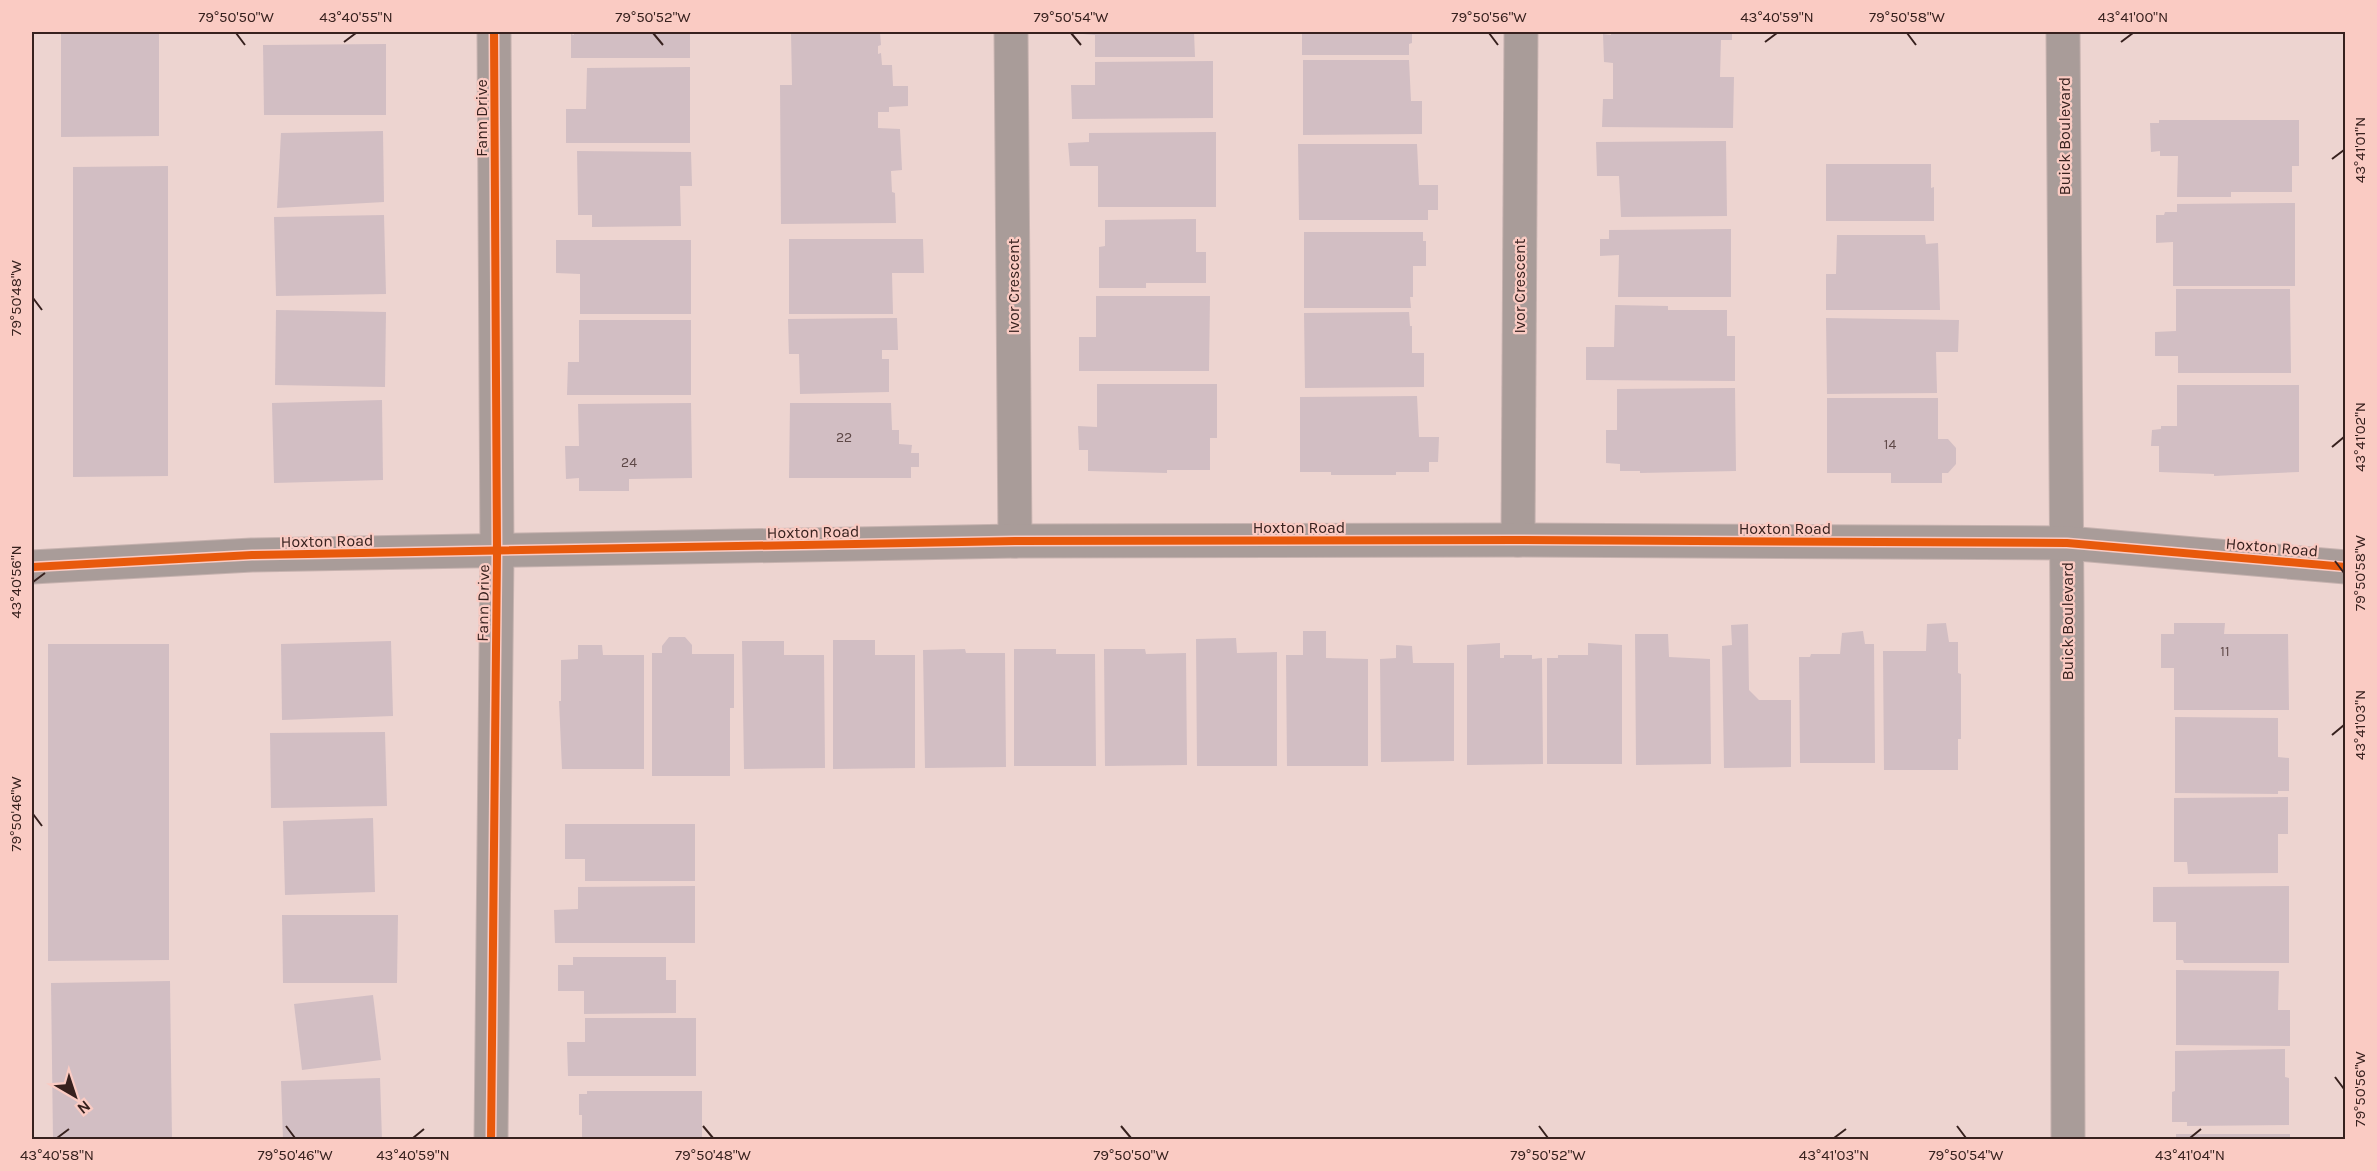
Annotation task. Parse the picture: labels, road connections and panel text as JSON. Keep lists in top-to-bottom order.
{
  "streets": {
    "street": [
      "Fann Drive",
      "Buick Boulevard",
      "Ivor Crescent",
      "Hoxton Road"
    ]
  },
  "crossings": [
    ["Fann Drive", "Hoxton Road"],
    ["Buick Boulevard", "Hoxton Road"],
    ["Ivor Crescent", "Hoxton Road"]
  ],
  "house_numbers": [
    "22",
    "14",
    "24",
    "11"
  ],
  "north": "bottom right",
  "coordinates": [
    "79°50'50\"W",
    "43°40'55\"N",
    "79°50'52\"W",
    "79°50'54\"W",
    "79°50'56\"W",
    "43°40'59\"N",
    "79°50'58\"W",
    "43°41'00\"N",
    "43°41'01\"N",
    "79°50'48\"W",
    "43°41'02\"N",
    "43°40'56\"N",
    "43°41'03\"N",
    "79°50'46\"W",
    "43°40'58\"N",
    "43°41'04\"N"
  ]
}
